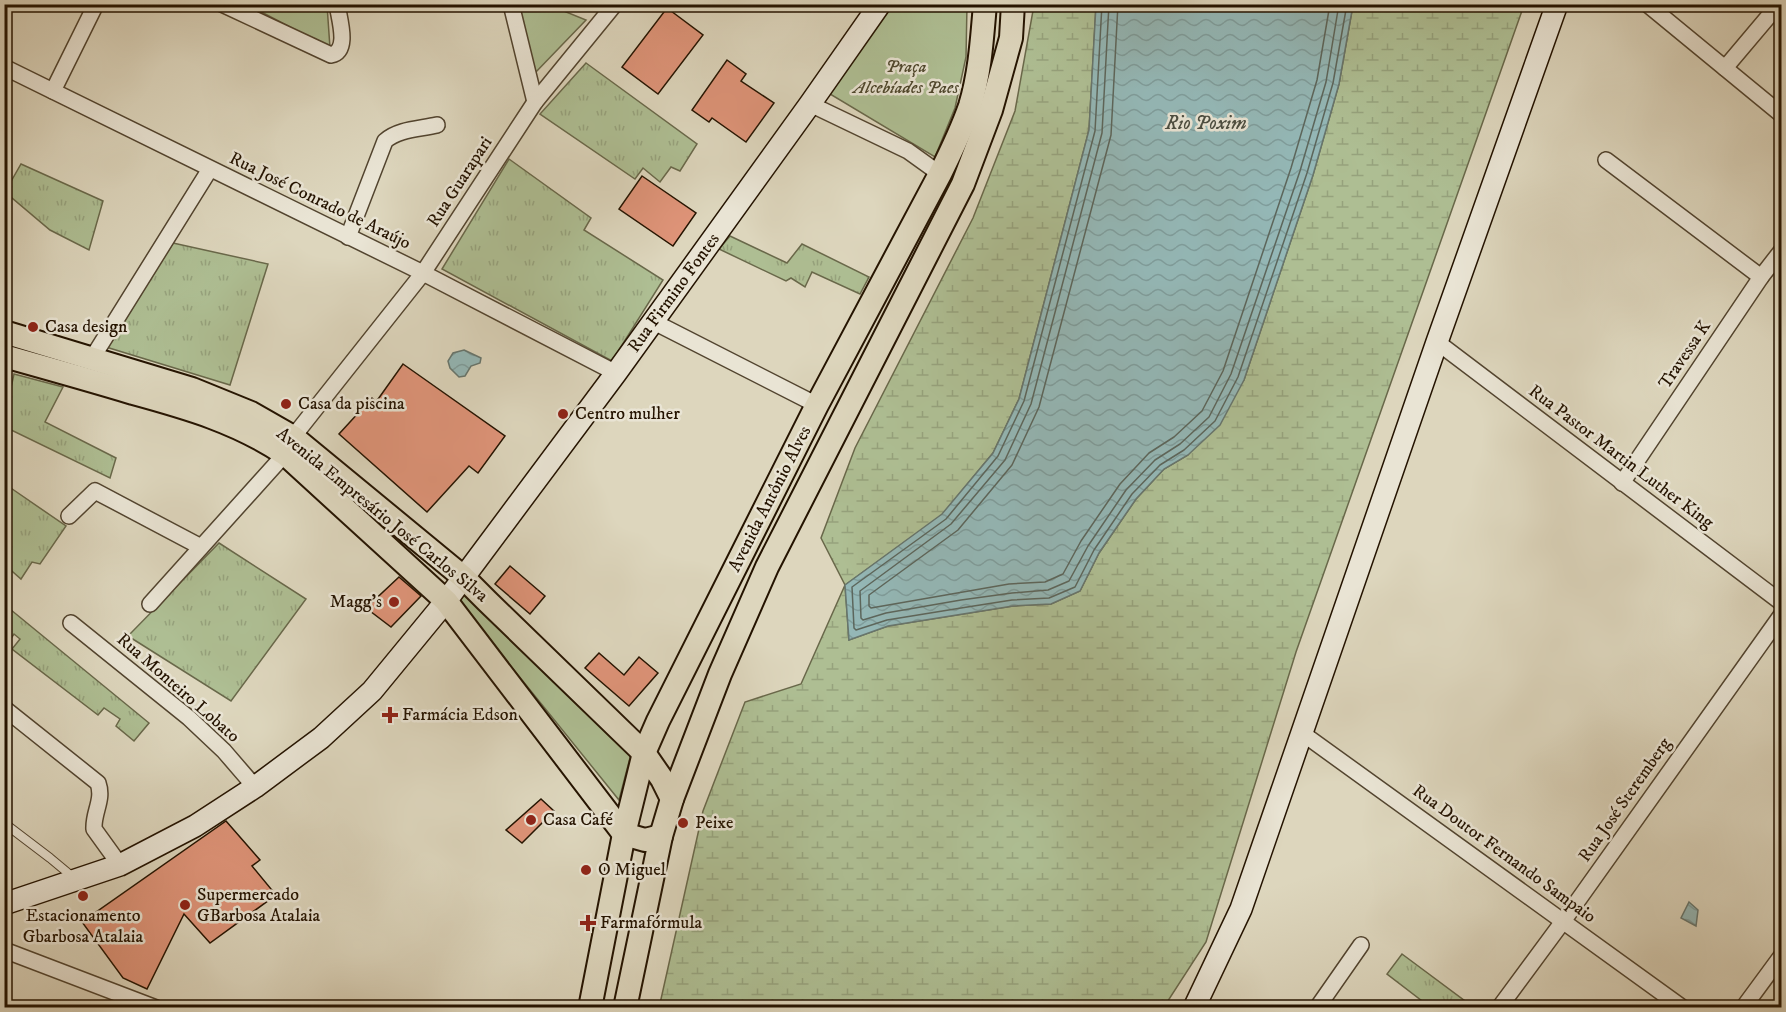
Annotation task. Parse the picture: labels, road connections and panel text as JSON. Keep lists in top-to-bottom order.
{
  "streets": {
    "main road": ["Avenida Antônio Alves", "Avenida Empresário José Carlos Silva"],
    "street": [
      "Rua Guarapari",
      "Rua José Conrado de Araújo",
      "Rua Firmino Fontes",
      "Travessa K",
      "Rua Pastor Martin Luther King",
      "Rua Monteiro Lobato",
      "Rua José Steremberg",
      "Rua Doutor Fernando Sampaio"
    ]
  },
  "crossings": [
    ["Rua Guarapari", "Rua José Conrado de Araújo"],
    ["Rua Guarapari", "Avenida Empresário José Carlos Silva"],
    ["Rua José Conrado de Araújo", "Rua Firmino Fontes"],
    ["Rua Firmino Fontes", "Avenida Empresário José Carlos Silva"],
    ["Rua Firmino Fontes", "Rua Monteiro Lobato"],
    ["Travessa K", "Rua Pastor Martin Luther King"],
    ["Avenida Antônio Alves", "Avenida Empresário José Carlos Silva"],
    ["Rua José Steremberg", "Rua Doutor Fernando Sampaio"]
  ],
  "water": ["Rio Poxim"],
  "parks": ["Praça Alcebíades Paes"],
  "places": {
    "other": [
      "Casa design",
      "Casa da piscina",
      "Centro mulher",
      "Magg's",
      "Casa Café",
      "Peixe",
      "O Miguel",
      "Estacionamento Gbarbosa Atalaia",
      "Supermercado GBarbosa Atalaia"
    ],
    "health": ["Farmácia Edson", "Farmafórmula"]
  }
}
